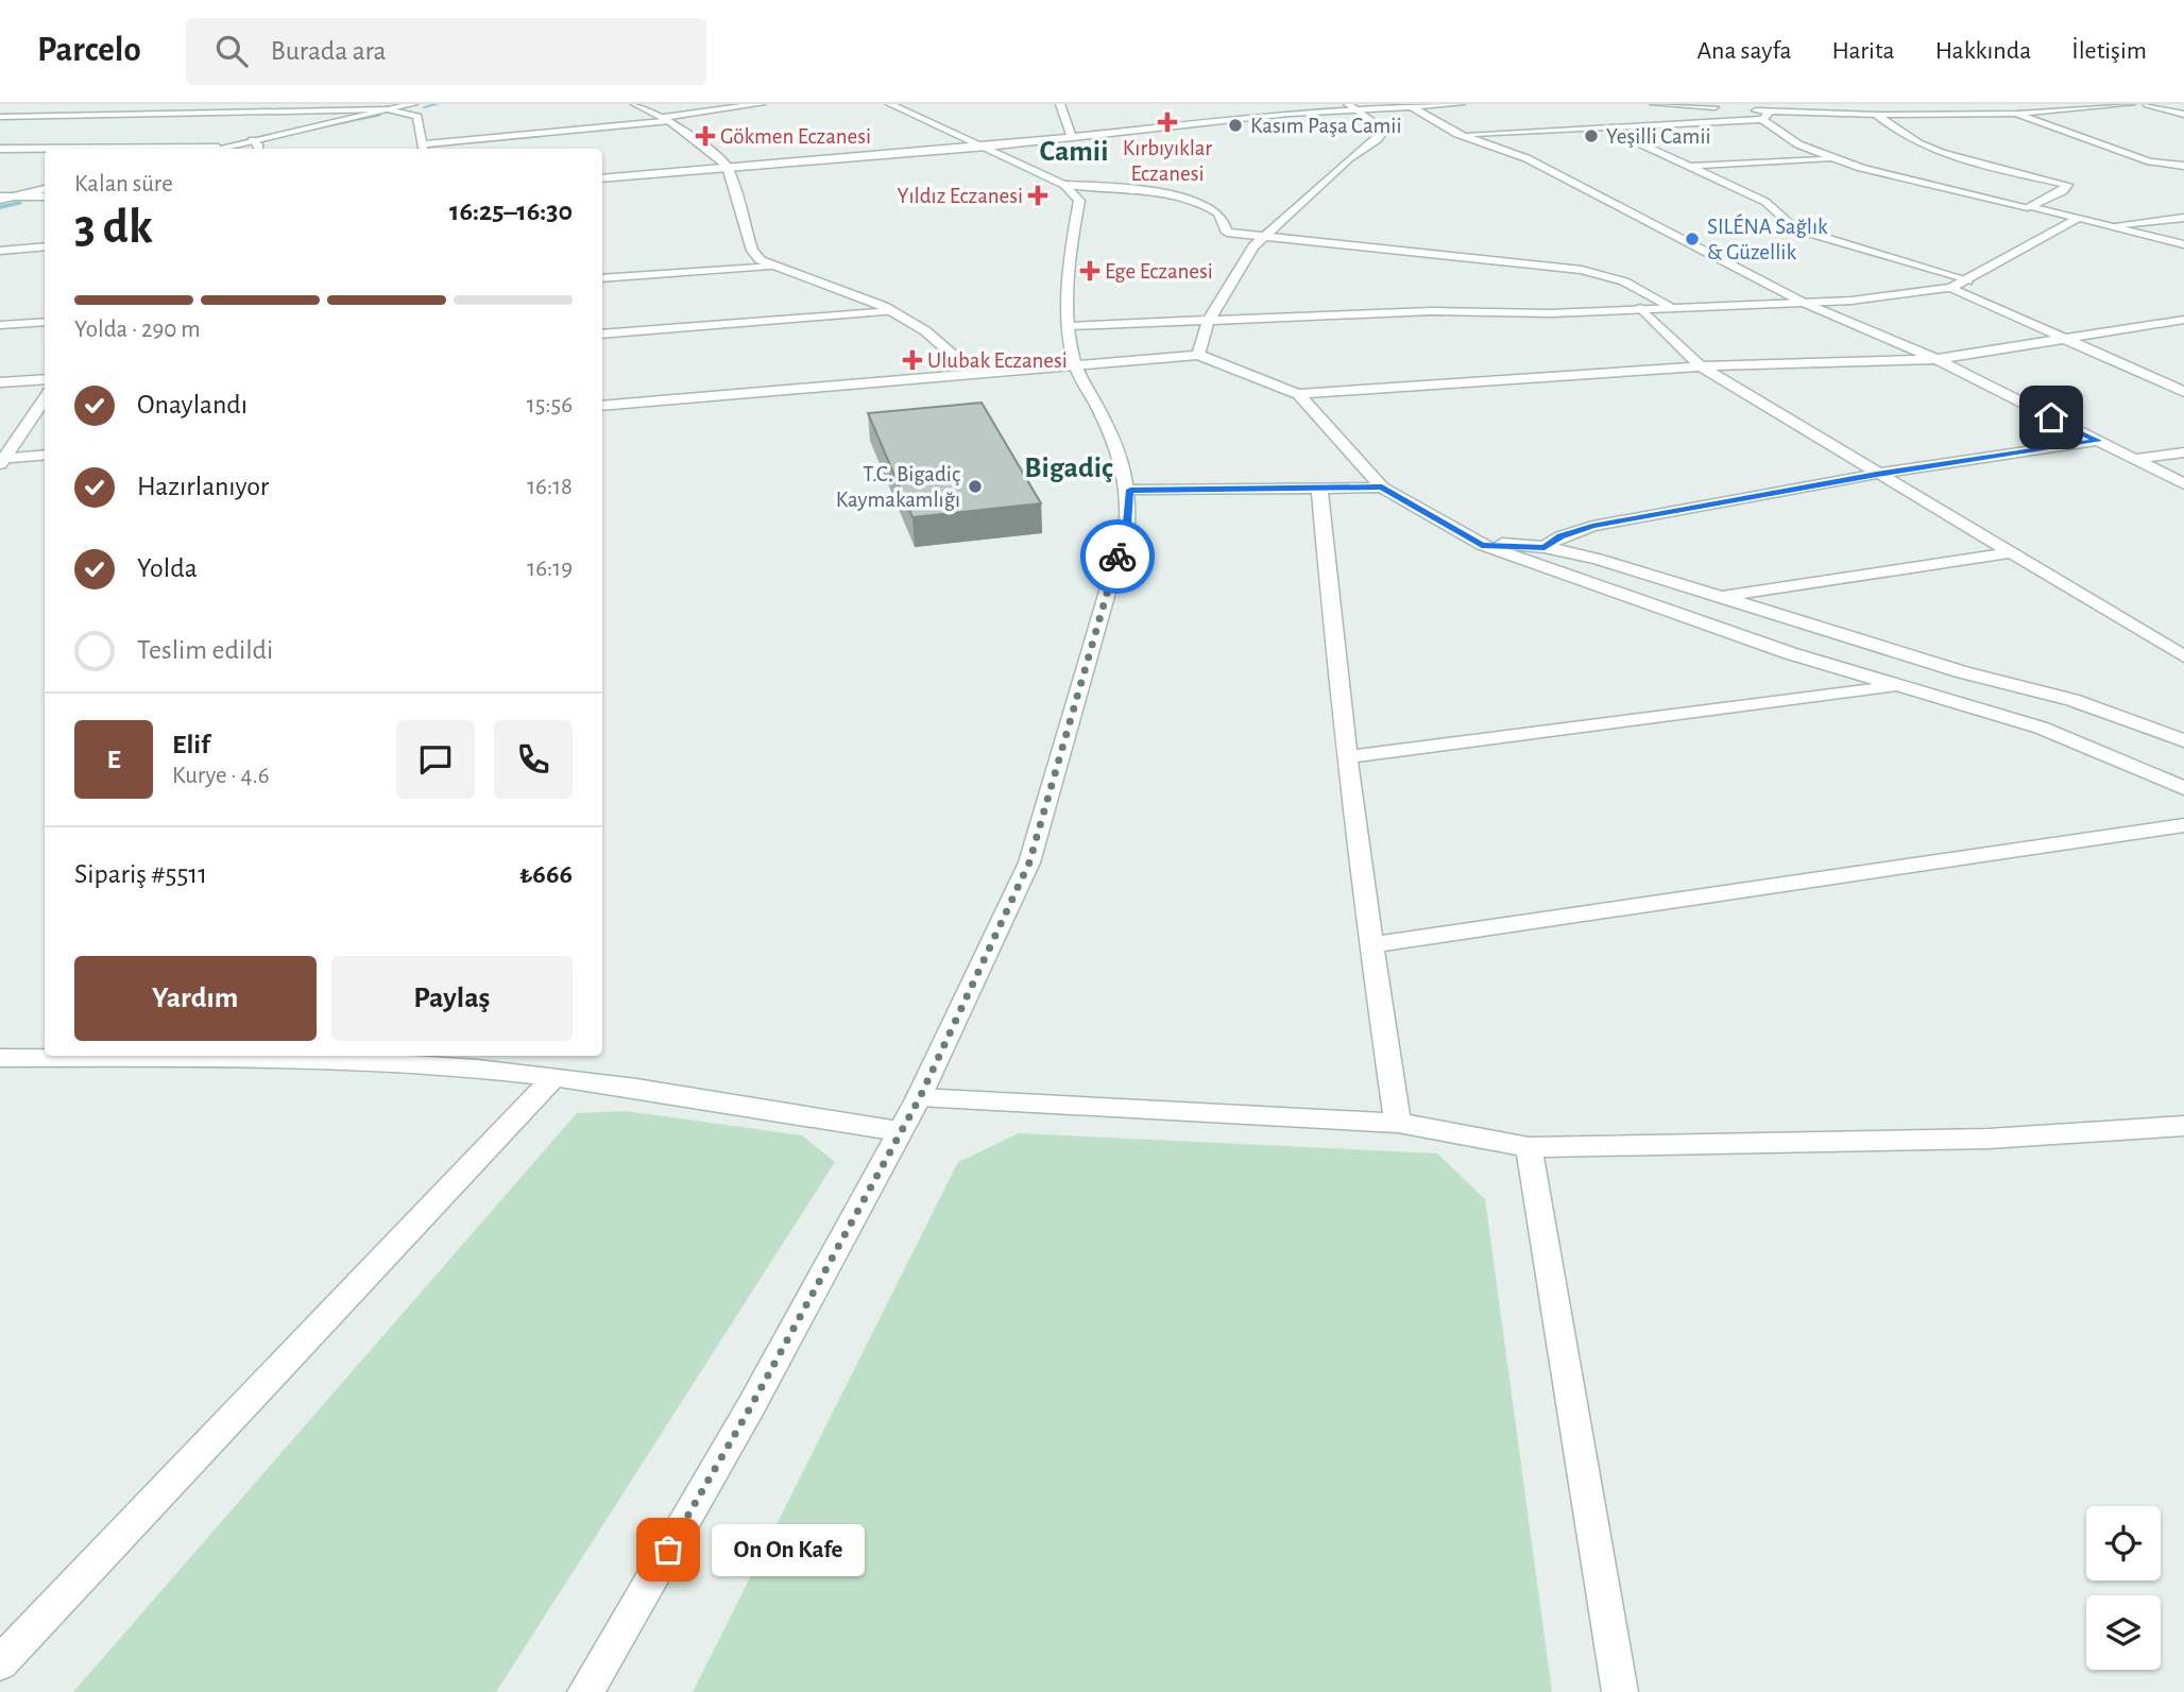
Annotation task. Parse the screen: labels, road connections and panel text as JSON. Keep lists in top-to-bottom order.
{
  "districts": ["Camii", "Bigadiç"],
  "places": {
    "health": [
      "Kırbıyıklar Eczanesi",
      "Gökmen Eczanesi",
      "Yıldız Eczanesi",
      "Ege Eczanesi",
      "Ulubak Eczanesi"
    ],
    "other": [
      "Kasım Paşa Camii",
      "Yeşilli Camii",
      "SILÉNA Sağlık & Güzellik",
      "T.C. Bigadiç Kaymakamlığı",
      "On On Kafe"
    ]
  },
  "page": {
    "header": "Parcelo",
    "search": "Burada ara",
    "nav": [
      "Ana sayfa",
      "Harita",
      "Hakkında",
      "İletişim"
    ],
    "heading": ["3 dk", "Kalan süre", "16:25–16:30"],
    "panel": [
      "Elif",
      "Kurye · 4.6",
      "Sipariş #5511",
      "₺666"
    ],
    "bar": "Yolda · 290 m",
    "list": [
      ["Onaylandı", "15:56"],
      ["Hazırlanıyor", "16:18"],
      ["Yolda", "16:19"],
      "Teslim edildi"
    ],
    "round": "E",
    "buttons": ["Yardım", "Paylaş"],
    "bubble": "On On Kafe"
  }
}
